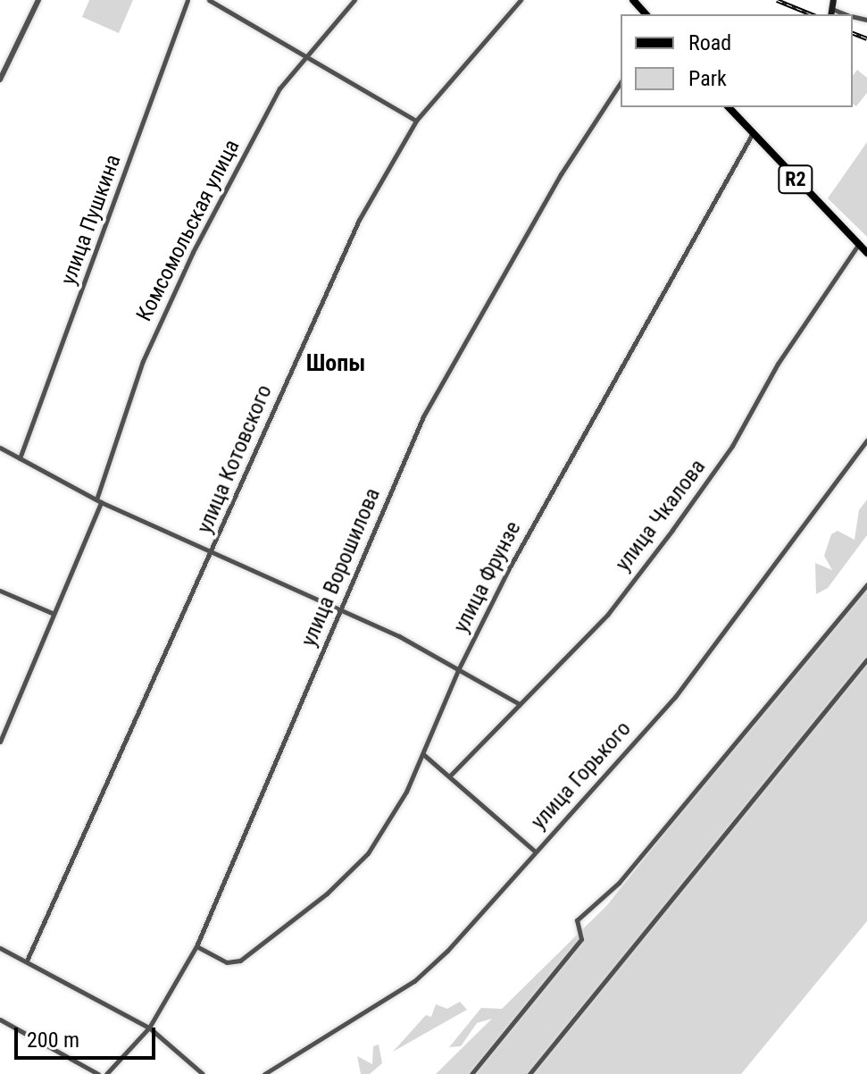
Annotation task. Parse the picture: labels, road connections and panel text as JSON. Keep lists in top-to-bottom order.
{
  "streets": {
    "main road": ["R2"],
    "street": [
      "улица Пушкина",
      "Комсомольская улица",
      "улица Котовского",
      "улица Чкалова",
      "улица Ворошилова",
      "улица Фрунзе",
      "улица Горького"
    ]
  },
  "crossings": [
    ["R2", "улица Чкалова"],
    ["R2", "улица Фрунзе"],
    ["улица Ворошилова", "улица Фрунзе"]
  ],
  "districts": ["Шопы"],
  "legend": ["Road", "Park"],
  "scale_bar": "200 m"
}
